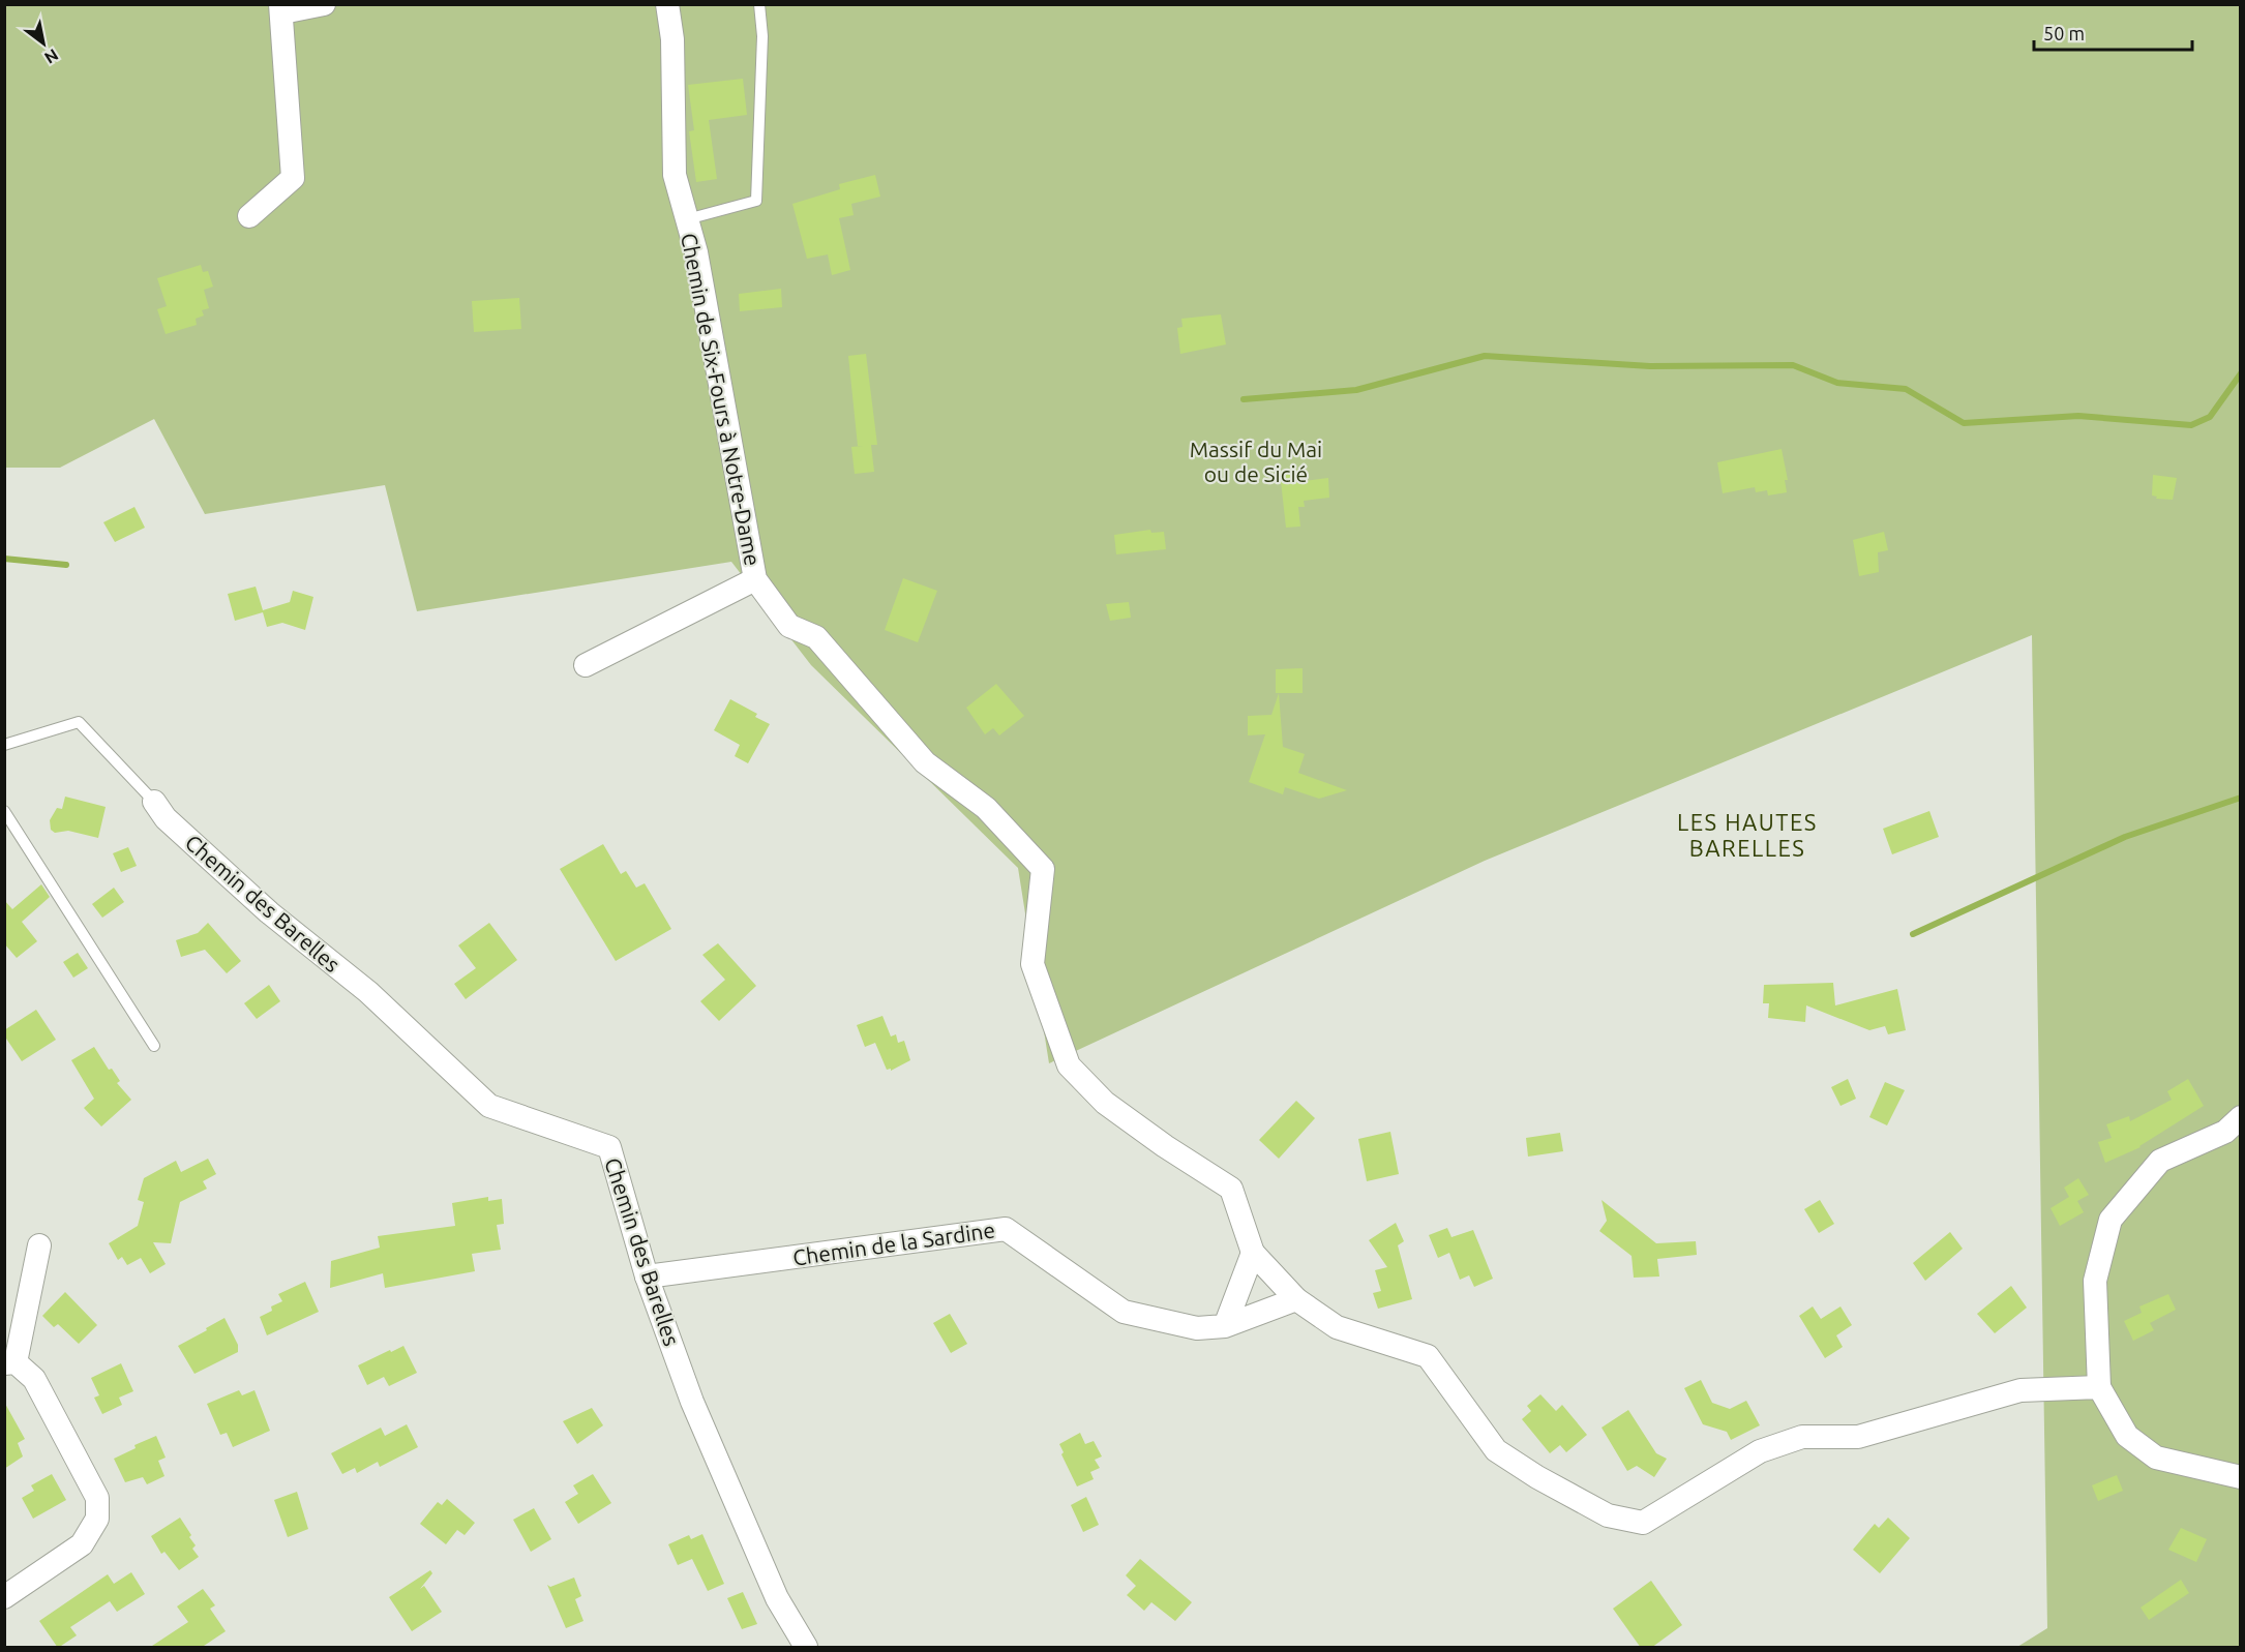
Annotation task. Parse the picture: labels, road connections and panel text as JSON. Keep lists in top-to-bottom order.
{
  "streets": {
    "street": ["Chemin de Six-Fours à Notre-Dame", "Chemin des Barelles", "Chemin de la Sardine"]
  },
  "crossings": [
    ["Chemin des Barelles", "Chemin de la Sardine"]
  ],
  "districts": ["LES HAUTES BARELLES"],
  "parks": ["Massif du Mai ou de Sicié"],
  "scale_bar": "50 m",
  "north": "bottom right"
}
